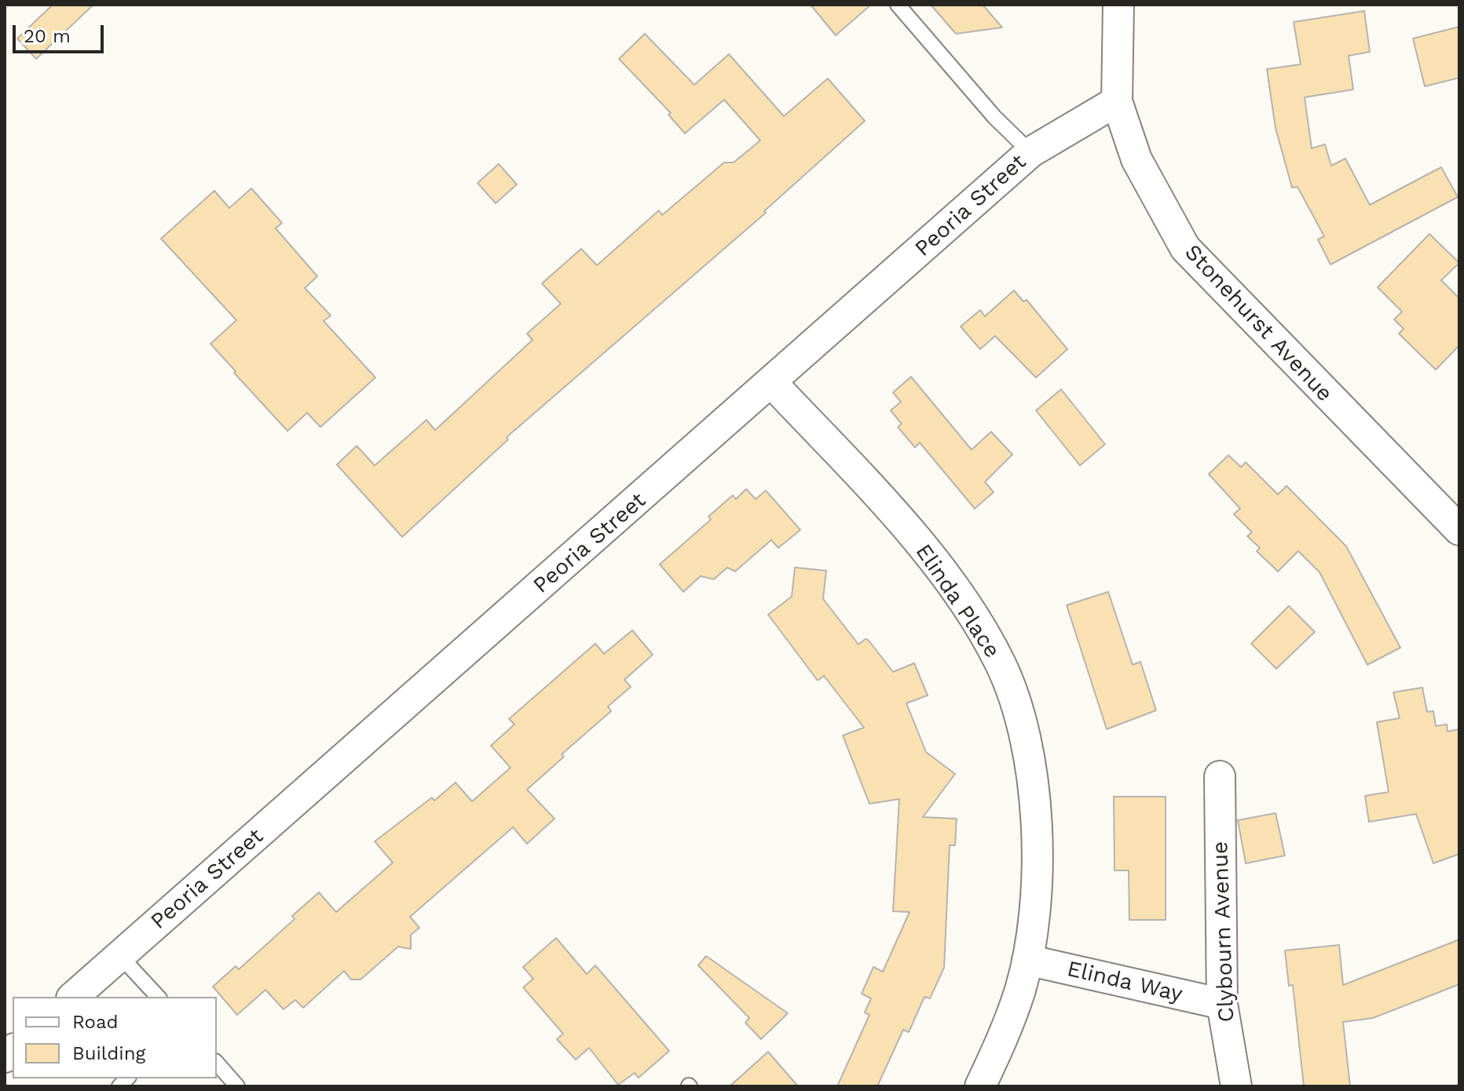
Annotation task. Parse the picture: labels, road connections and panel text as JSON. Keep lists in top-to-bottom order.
{
  "streets": {
    "street": [
      "Peoria Street",
      "Stonehurst Avenue",
      "Elinda Place",
      "Clybourn Avenue",
      "Elinda Way"
    ]
  },
  "crossings": [
    ["Peoria Street", "Stonehurst Avenue"],
    ["Peoria Street", "Elinda Place"],
    ["Elinda Place", "Elinda Way"],
    ["Clybourn Avenue", "Elinda Way"]
  ],
  "legend": ["Road", "Building"],
  "scale_bar": "20 m"
}
